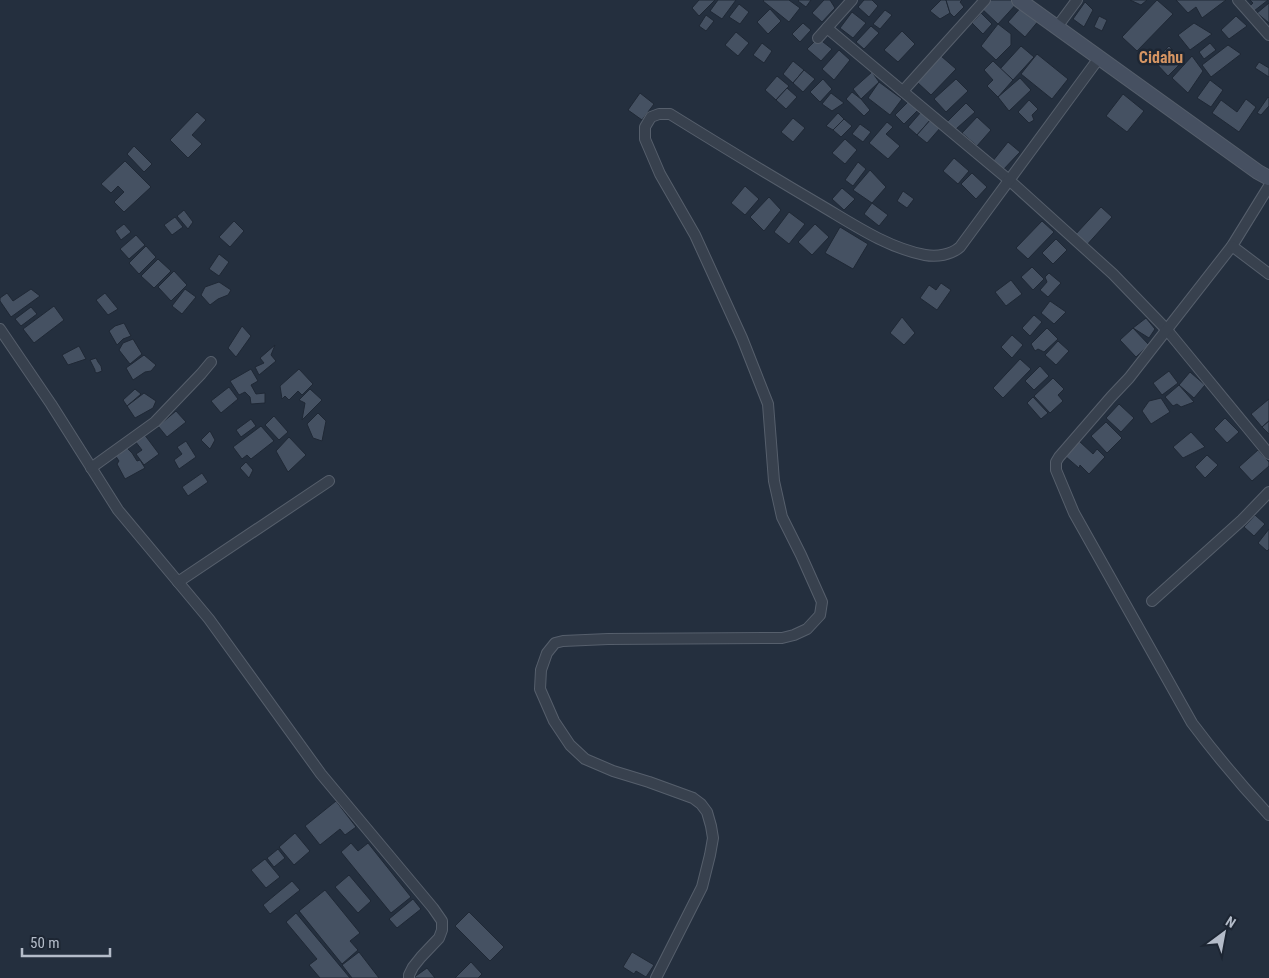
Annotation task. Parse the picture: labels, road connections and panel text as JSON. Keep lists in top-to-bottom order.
{
  "districts": ["Cidahu"],
  "scale_bar": "50 m",
  "north": "top right"
}
